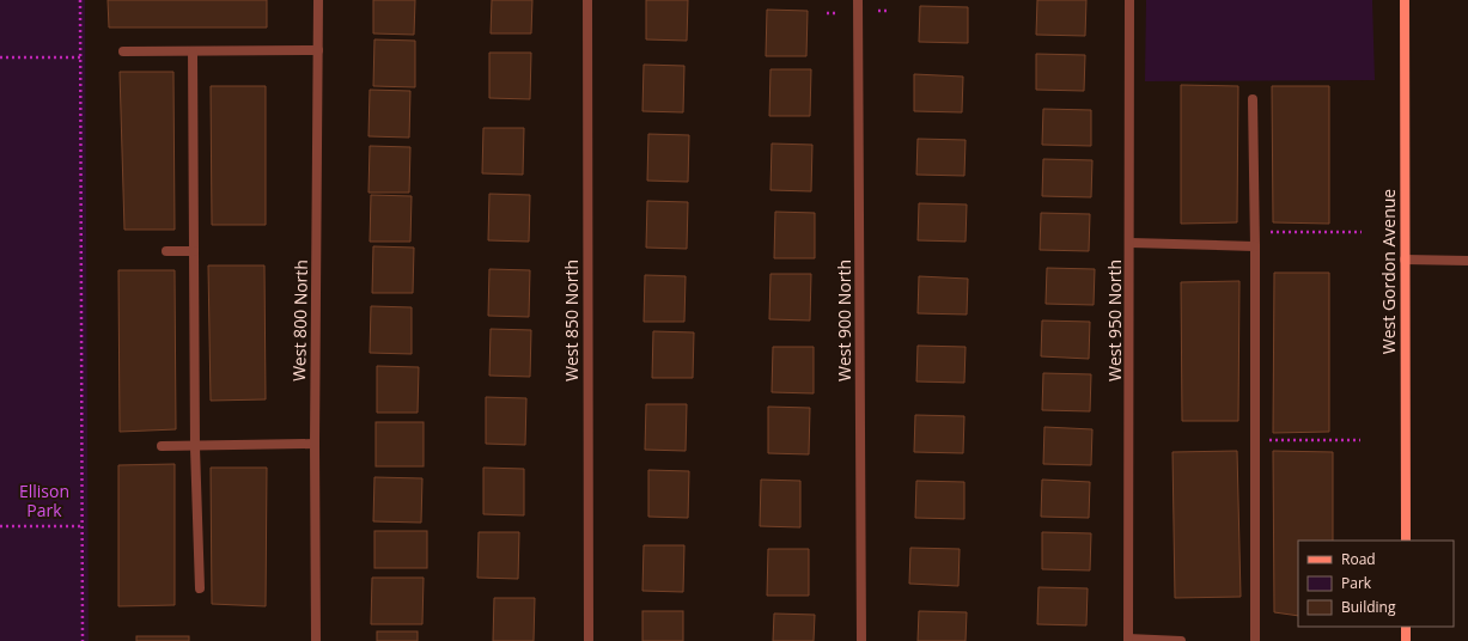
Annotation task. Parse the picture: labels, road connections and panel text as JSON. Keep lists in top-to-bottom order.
{
  "streets": {
    "main road": ["West Gordon Avenue"],
    "street": [
      "West 800 North",
      "West 850 North",
      "West 900 North",
      "West 950 North"
    ]
  },
  "parks": ["Ellison Park"],
  "legend": ["Road", "Park", "Building"]
}
